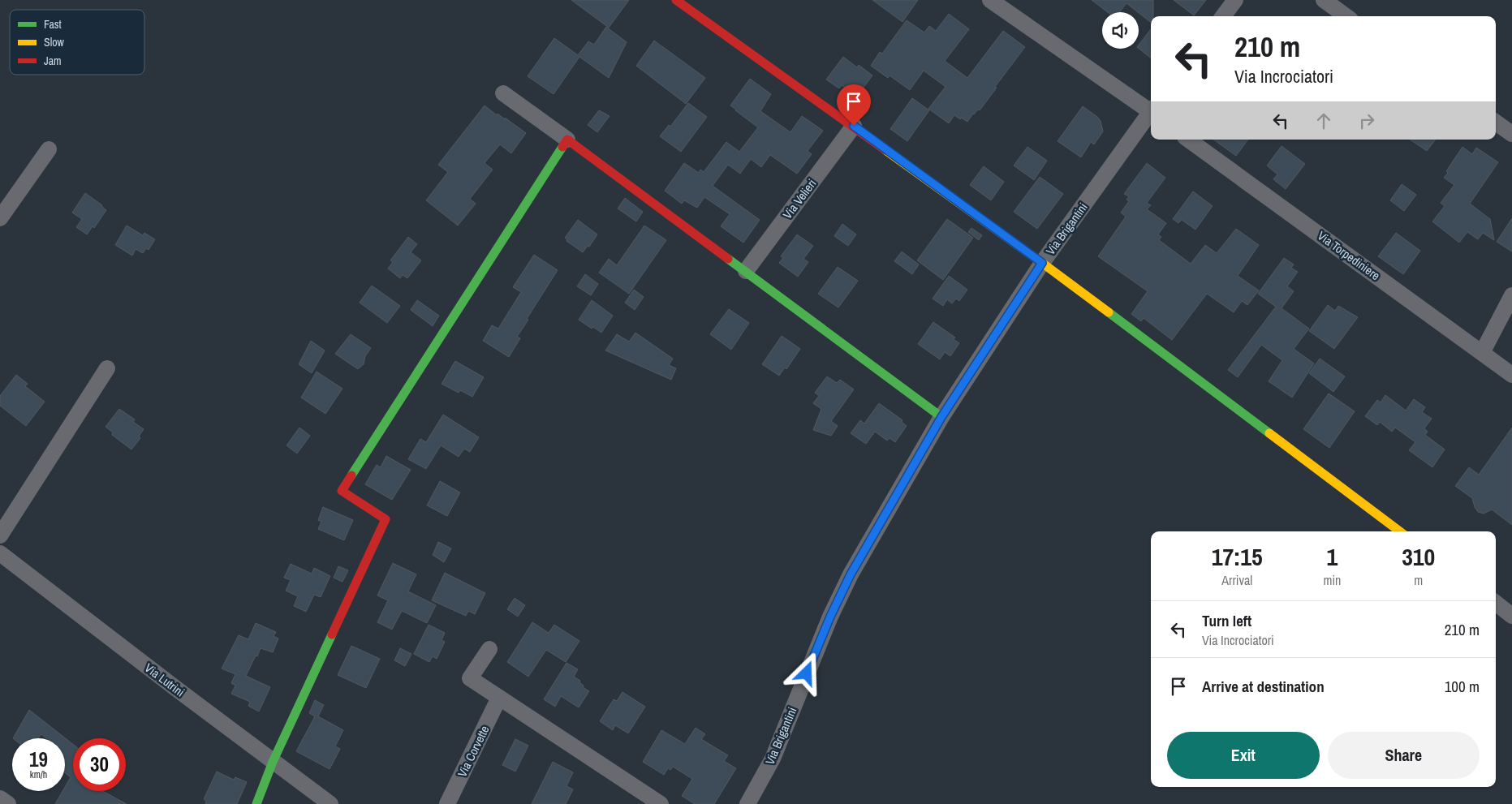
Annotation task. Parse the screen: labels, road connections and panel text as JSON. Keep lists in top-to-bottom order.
{
  "streets": {
    "street": [
      "Via Velieri",
      "Via Brigantini",
      "Via Torpediniere",
      "Via Lutrini",
      "Via Corvette"
    ]
  },
  "legend": ["Fast", "Slow", "Jam"],
  "page": {
    "turn": ["210 m", "Via Incrociatori"],
    "eta": [
      "17:15",
      "Arrival",
      "1",
      "min",
      "310",
      "m"
    ],
    "list": [
      {
        "name": "Turn left",
        "note": "Via Incrociatori",
        "value": "210 m"
      },
      {
        "name": "Arrive at destination",
        "value": "100 m"
      }
    ],
    "buttons": ["Exit", "Share"],
    "speed": "19 km/h",
    "limit": "30"
  }
}
